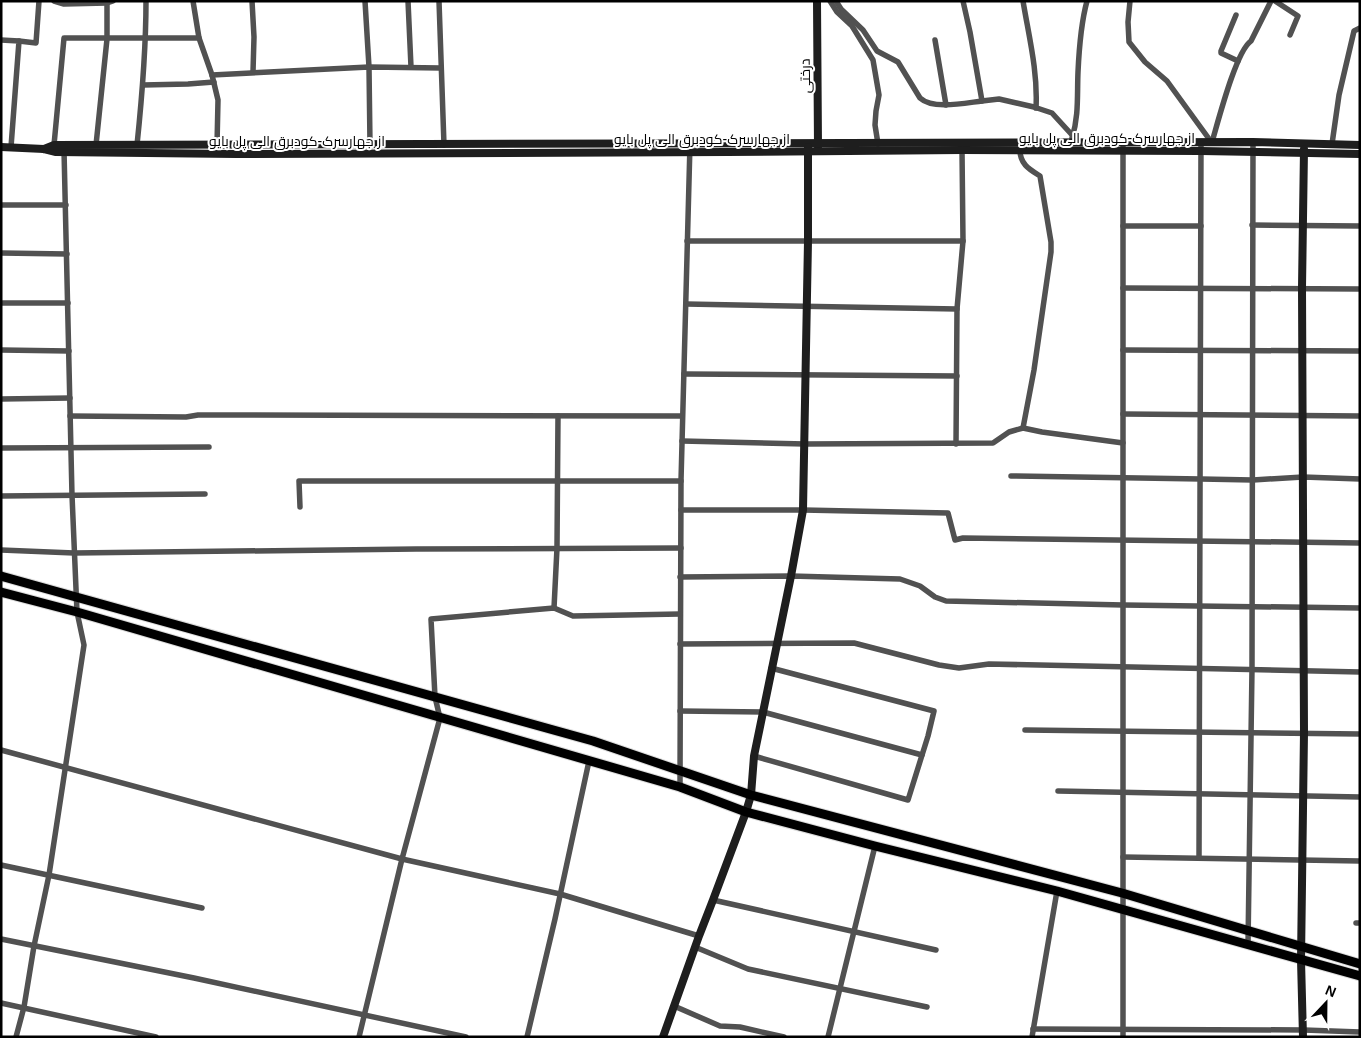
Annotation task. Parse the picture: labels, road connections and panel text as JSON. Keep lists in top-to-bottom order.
{
  "streets": {
    "street": ["درختی", "از جهارسرک-کودبرق الی پل بایو"]
  },
  "crossings": [
    ["درختی", "از جهارسرک-کودبرق الی پل بایو"]
  ],
  "north": "top"
}
